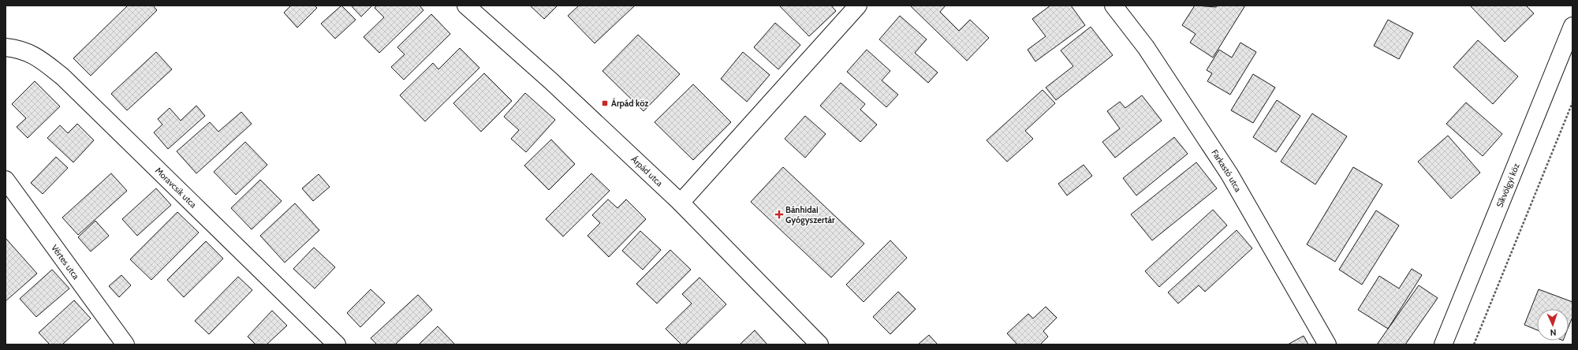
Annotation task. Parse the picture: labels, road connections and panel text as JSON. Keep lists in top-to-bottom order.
{
  "streets": {
    "street": [
      "Árpád utca",
      "Farkastó utca",
      "Síkvölgyi köz",
      "Moravcsik utca",
      "Vértes utca"
    ]
  },
  "places": {
    "transit": ["Árpád köz"],
    "health": ["Bánhidai Gyógyszertár"]
  },
  "north": "bottom"
}
